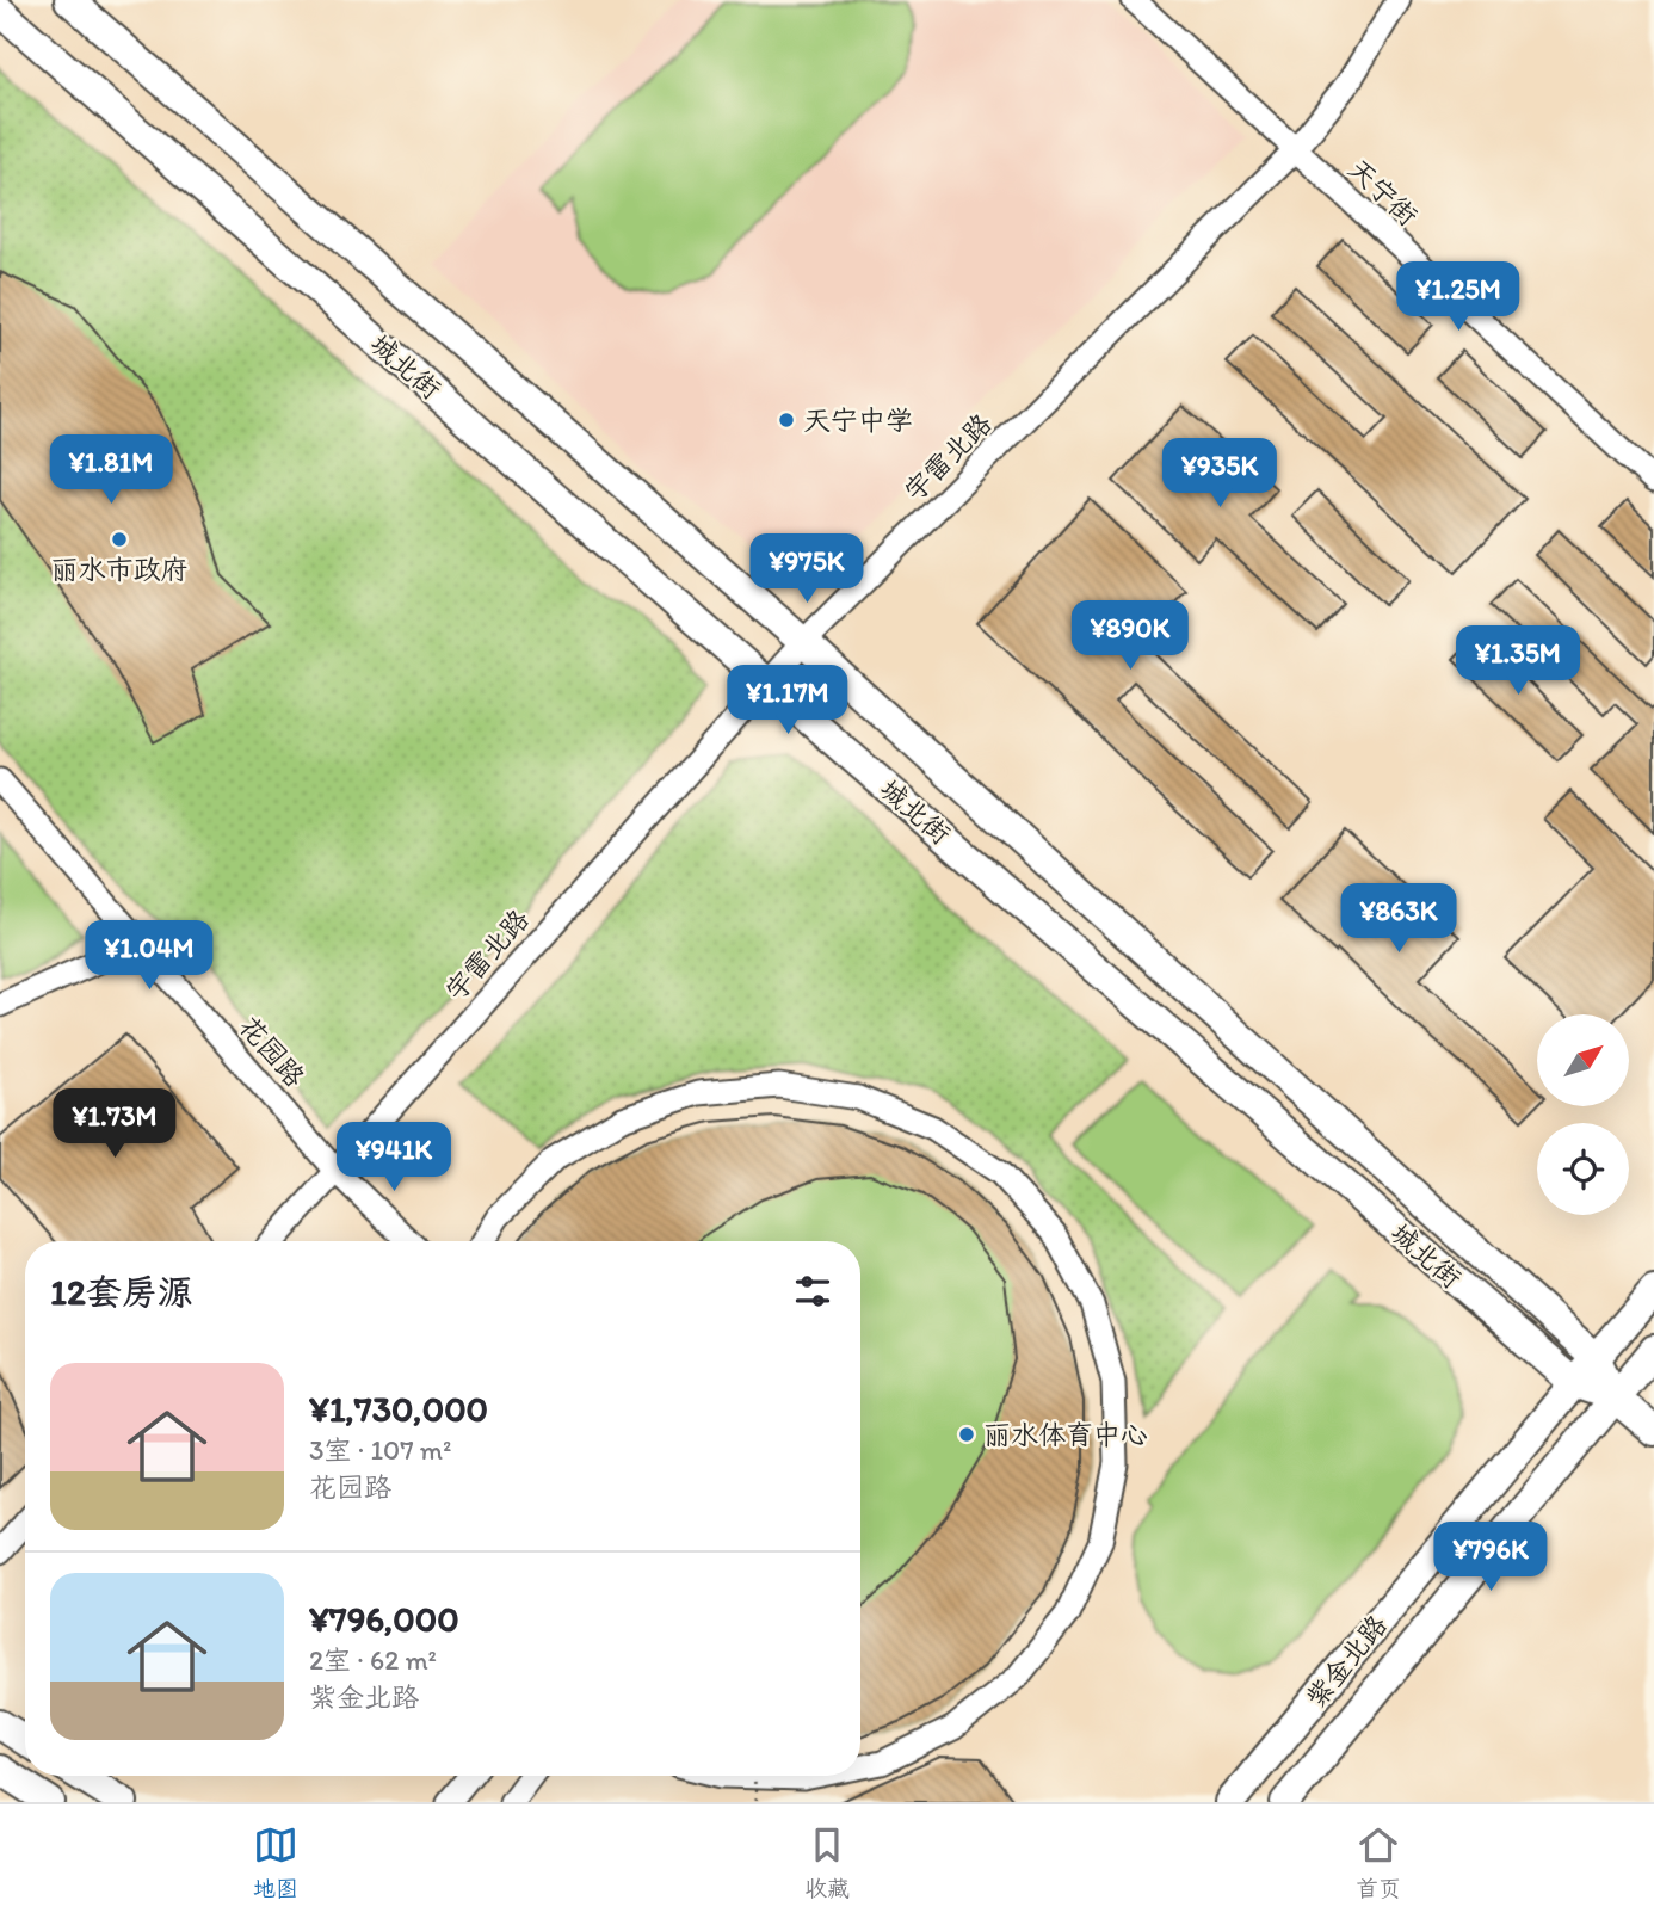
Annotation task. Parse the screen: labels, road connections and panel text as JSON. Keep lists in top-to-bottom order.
{
  "streets": {
    "main road": ["城北街", "紫金北路"],
    "street": ["天宁街", "宇雷北路", "花园路"]
  },
  "crossings": [
    ["天宁街", "宇雷北路"],
    ["城北街", "宇雷北路"],
    ["城北街", "紫金北路"],
    ["宇雷北路", "花园路"]
  ],
  "places": ["天宁中学", "丽水市政府", "丽水体育中心"],
  "north": "top right",
  "page": {
    "price": [
      "¥1.25M",
      "¥1.81M",
      "¥935K",
      "¥975K",
      "¥890K",
      "¥1.35M",
      "¥1.17M",
      "¥863K",
      "¥1.04M",
      "¥1.73M",
      "¥941K",
      "¥796K"
    ],
    "heading": "12套房源",
    "list": [
      {
        "name": "¥1,730,000",
        "note": "3室 · 107 m² · 花园路"
      },
      {
        "name": "¥796,000",
        "note": "2室 · 62 m² · 紫金北路"
      }
    ],
    "tabs": ["地图", "收藏", "首页"]
  }
}
